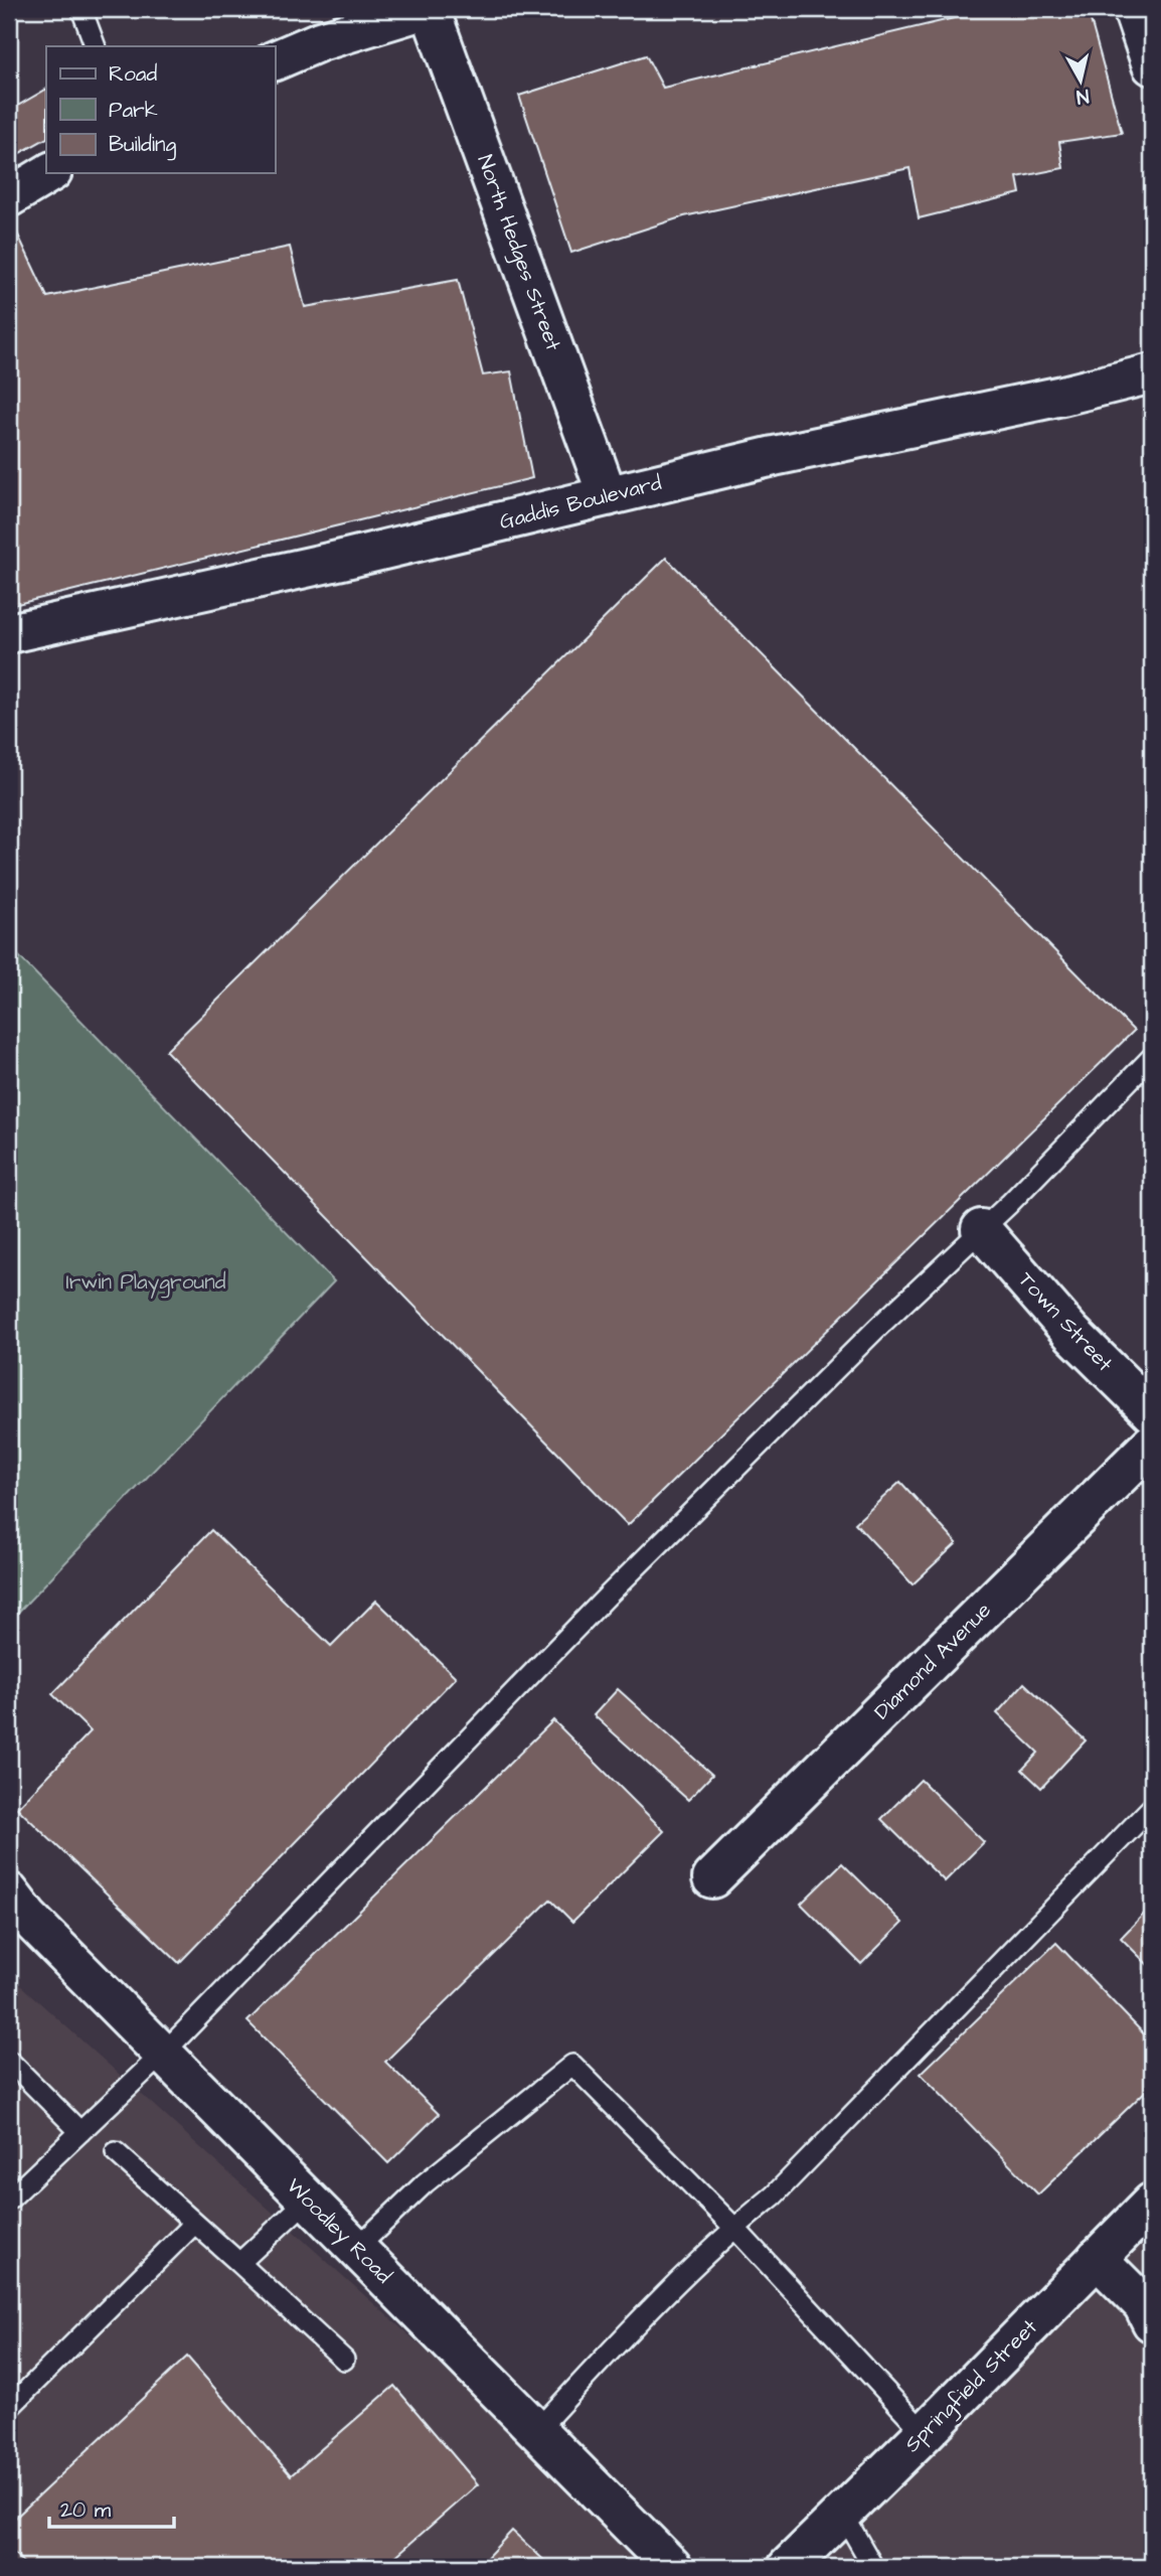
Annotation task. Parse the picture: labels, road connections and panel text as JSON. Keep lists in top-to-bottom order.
{
  "streets": {
    "street": [
      "North Hedges Street",
      "Gaddis Boulevard",
      "Town Street",
      "Diamond Avenue",
      "Woodley Road",
      "Springfield Street"
    ]
  },
  "crossings": [
    ["North Hedges Street", "Gaddis Boulevard"]
  ],
  "parks": ["Irwin Playground"],
  "legend": ["Road", "Park", "Building"],
  "scale_bar": "20 m",
  "north": "bottom"
}
